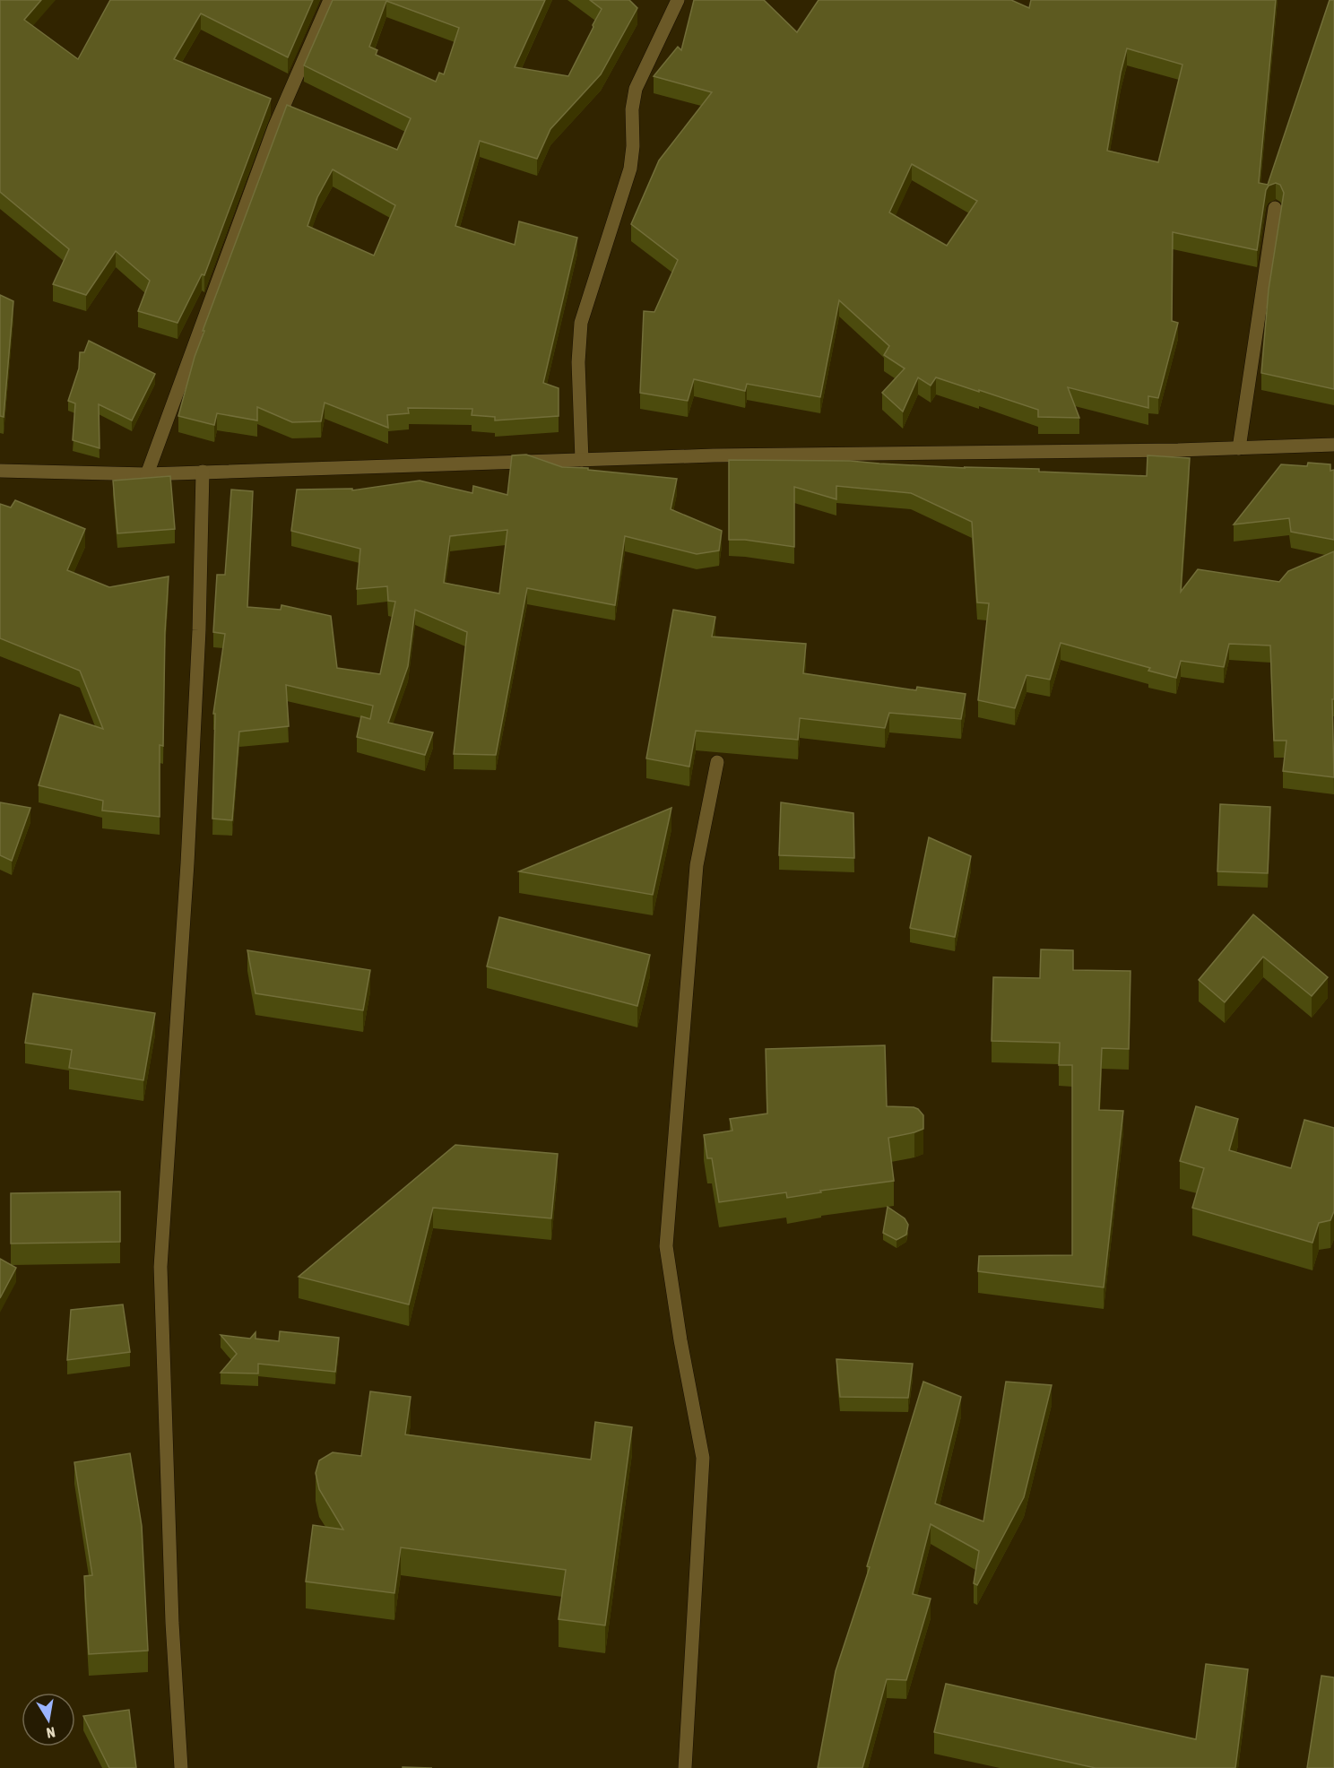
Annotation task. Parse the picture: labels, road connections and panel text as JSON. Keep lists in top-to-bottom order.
{
  "north": "bottom"
}
